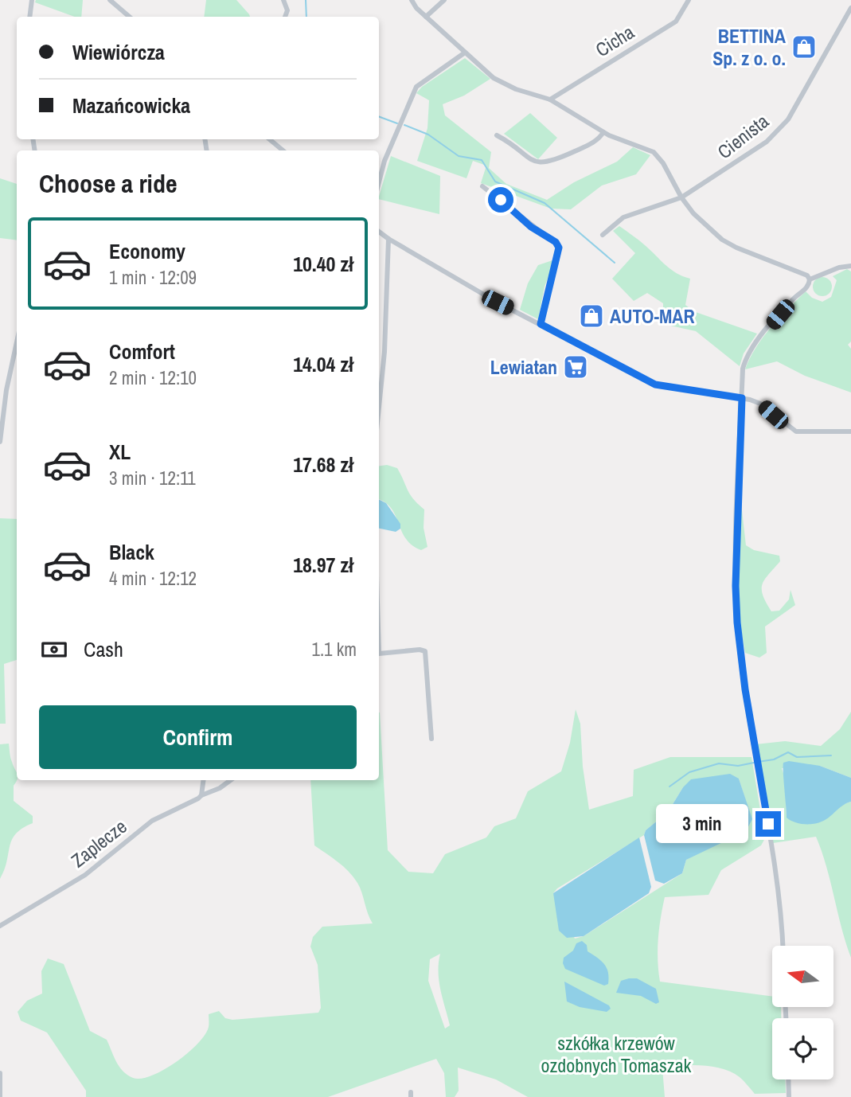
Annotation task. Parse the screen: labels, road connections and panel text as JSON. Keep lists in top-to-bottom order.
{
  "streets": {
    "street": ["Cicha", "Cienista", "Zaplecze"]
  },
  "parks": ["szkółka krzewów ozdobnych Tomaszak"],
  "places": {
    "shop": ["BETTINA Sp. z o. o.", "AUTO-MAR"],
    "supermarket": ["Lewiatan"]
  },
  "north": "left",
  "page": {
    "banner": ["Wiewiórcza", "Mazańcowicka"],
    "heading": "Choose a ride",
    "list": [
      {
        "name": "Economy",
        "note": "1 min · 12:09",
        "value": "10.40 zł"
      },
      {
        "name": "Comfort",
        "note": "2 min · 12:10",
        "value": "14.04 zł"
      },
      {
        "name": "XL",
        "note": "3 min · 12:11",
        "value": "17.68 zł"
      },
      {
        "name": "Black",
        "note": "4 min · 12:12",
        "value": "18.97 zł"
      }
    ],
    "pay": ["Cash", "1.1 km"],
    "buttons": "Confirm",
    "bubble": "3 min"
  }
}
